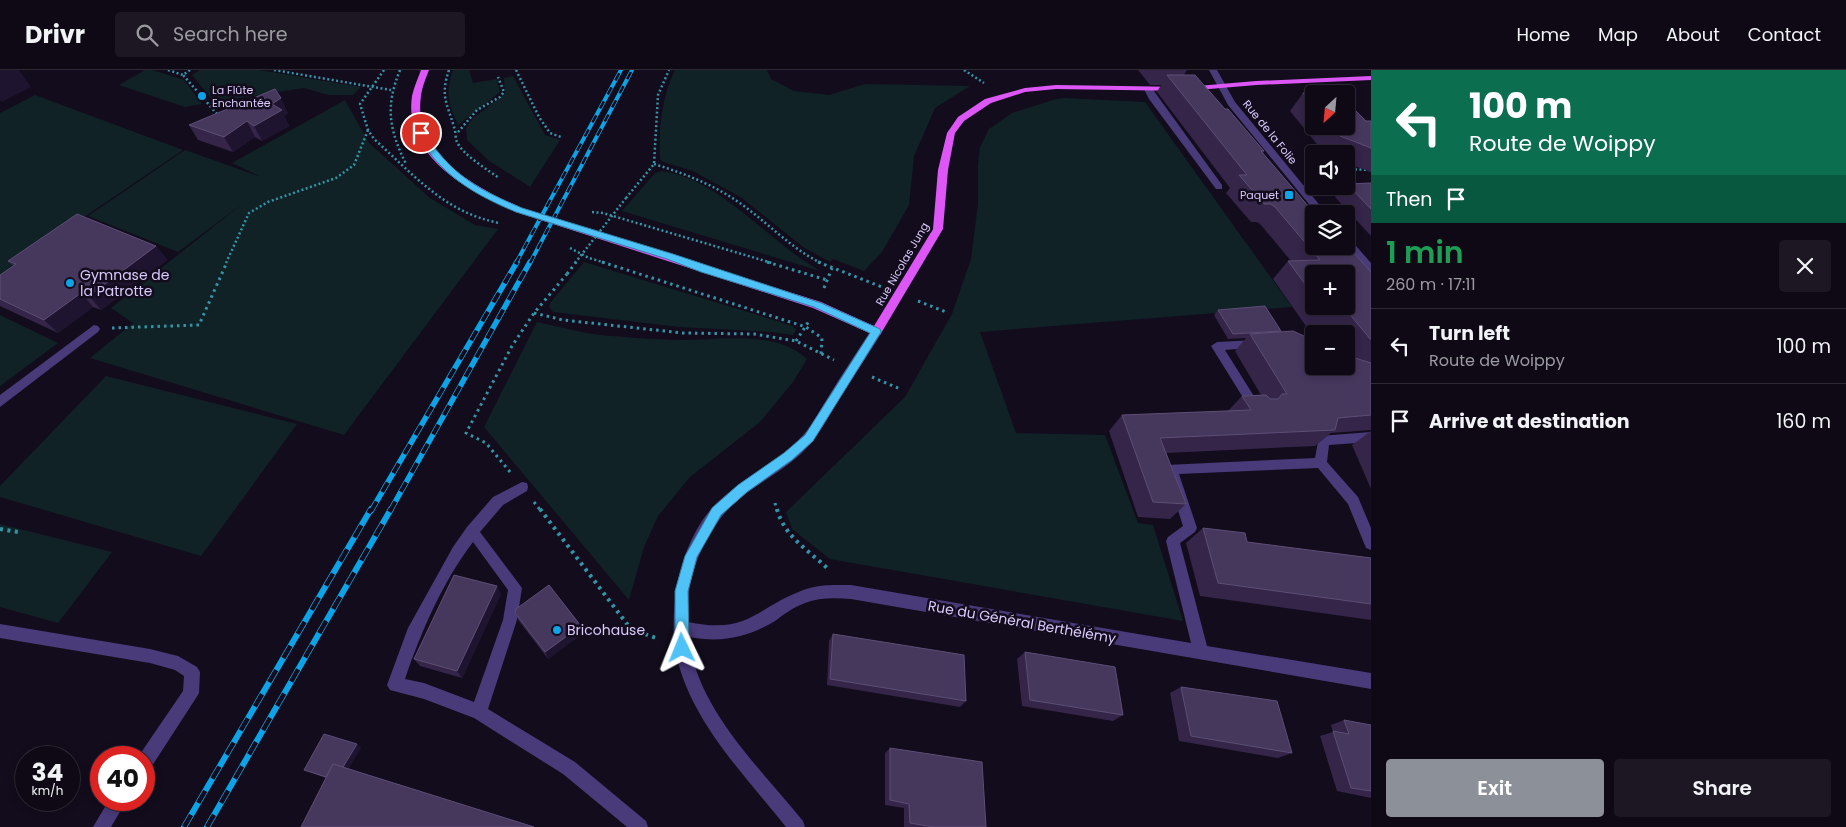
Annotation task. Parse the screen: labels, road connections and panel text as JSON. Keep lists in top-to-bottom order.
{
  "streets": {
    "main road": ["Rue Nicolas Jung"],
    "street": ["Rue de la Folie", "Rue du Général Berthélémy"]
  },
  "crossings": [
    ["Rue de la Folie", "Rue Nicolas Jung"]
  ],
  "places": {
    "other": ["La Flûte Enchantée", "Gymnase de la Patrotte", "Bricohause"],
    "transit": ["Paquet"]
  },
  "north": "bottom left",
  "page": {
    "header": "Drivr",
    "search": "Search here",
    "nav": [
      "Home",
      "Map",
      "About",
      "Contact"
    ],
    "turn": ["100 m", "Route de Woippy"],
    "map_buttons": ["+", "−"],
    "then": "Then",
    "heading": ["1 min", "260 m · 17:11"],
    "list": [
      {
        "name": "Turn left",
        "note": "Route de Woippy",
        "value": "100 m"
      },
      {
        "name": "Arrive at destination",
        "value": "160 m"
      }
    ],
    "speed": "34 km/h",
    "limit": "40",
    "buttons": ["Exit", "Share"]
  }
}
